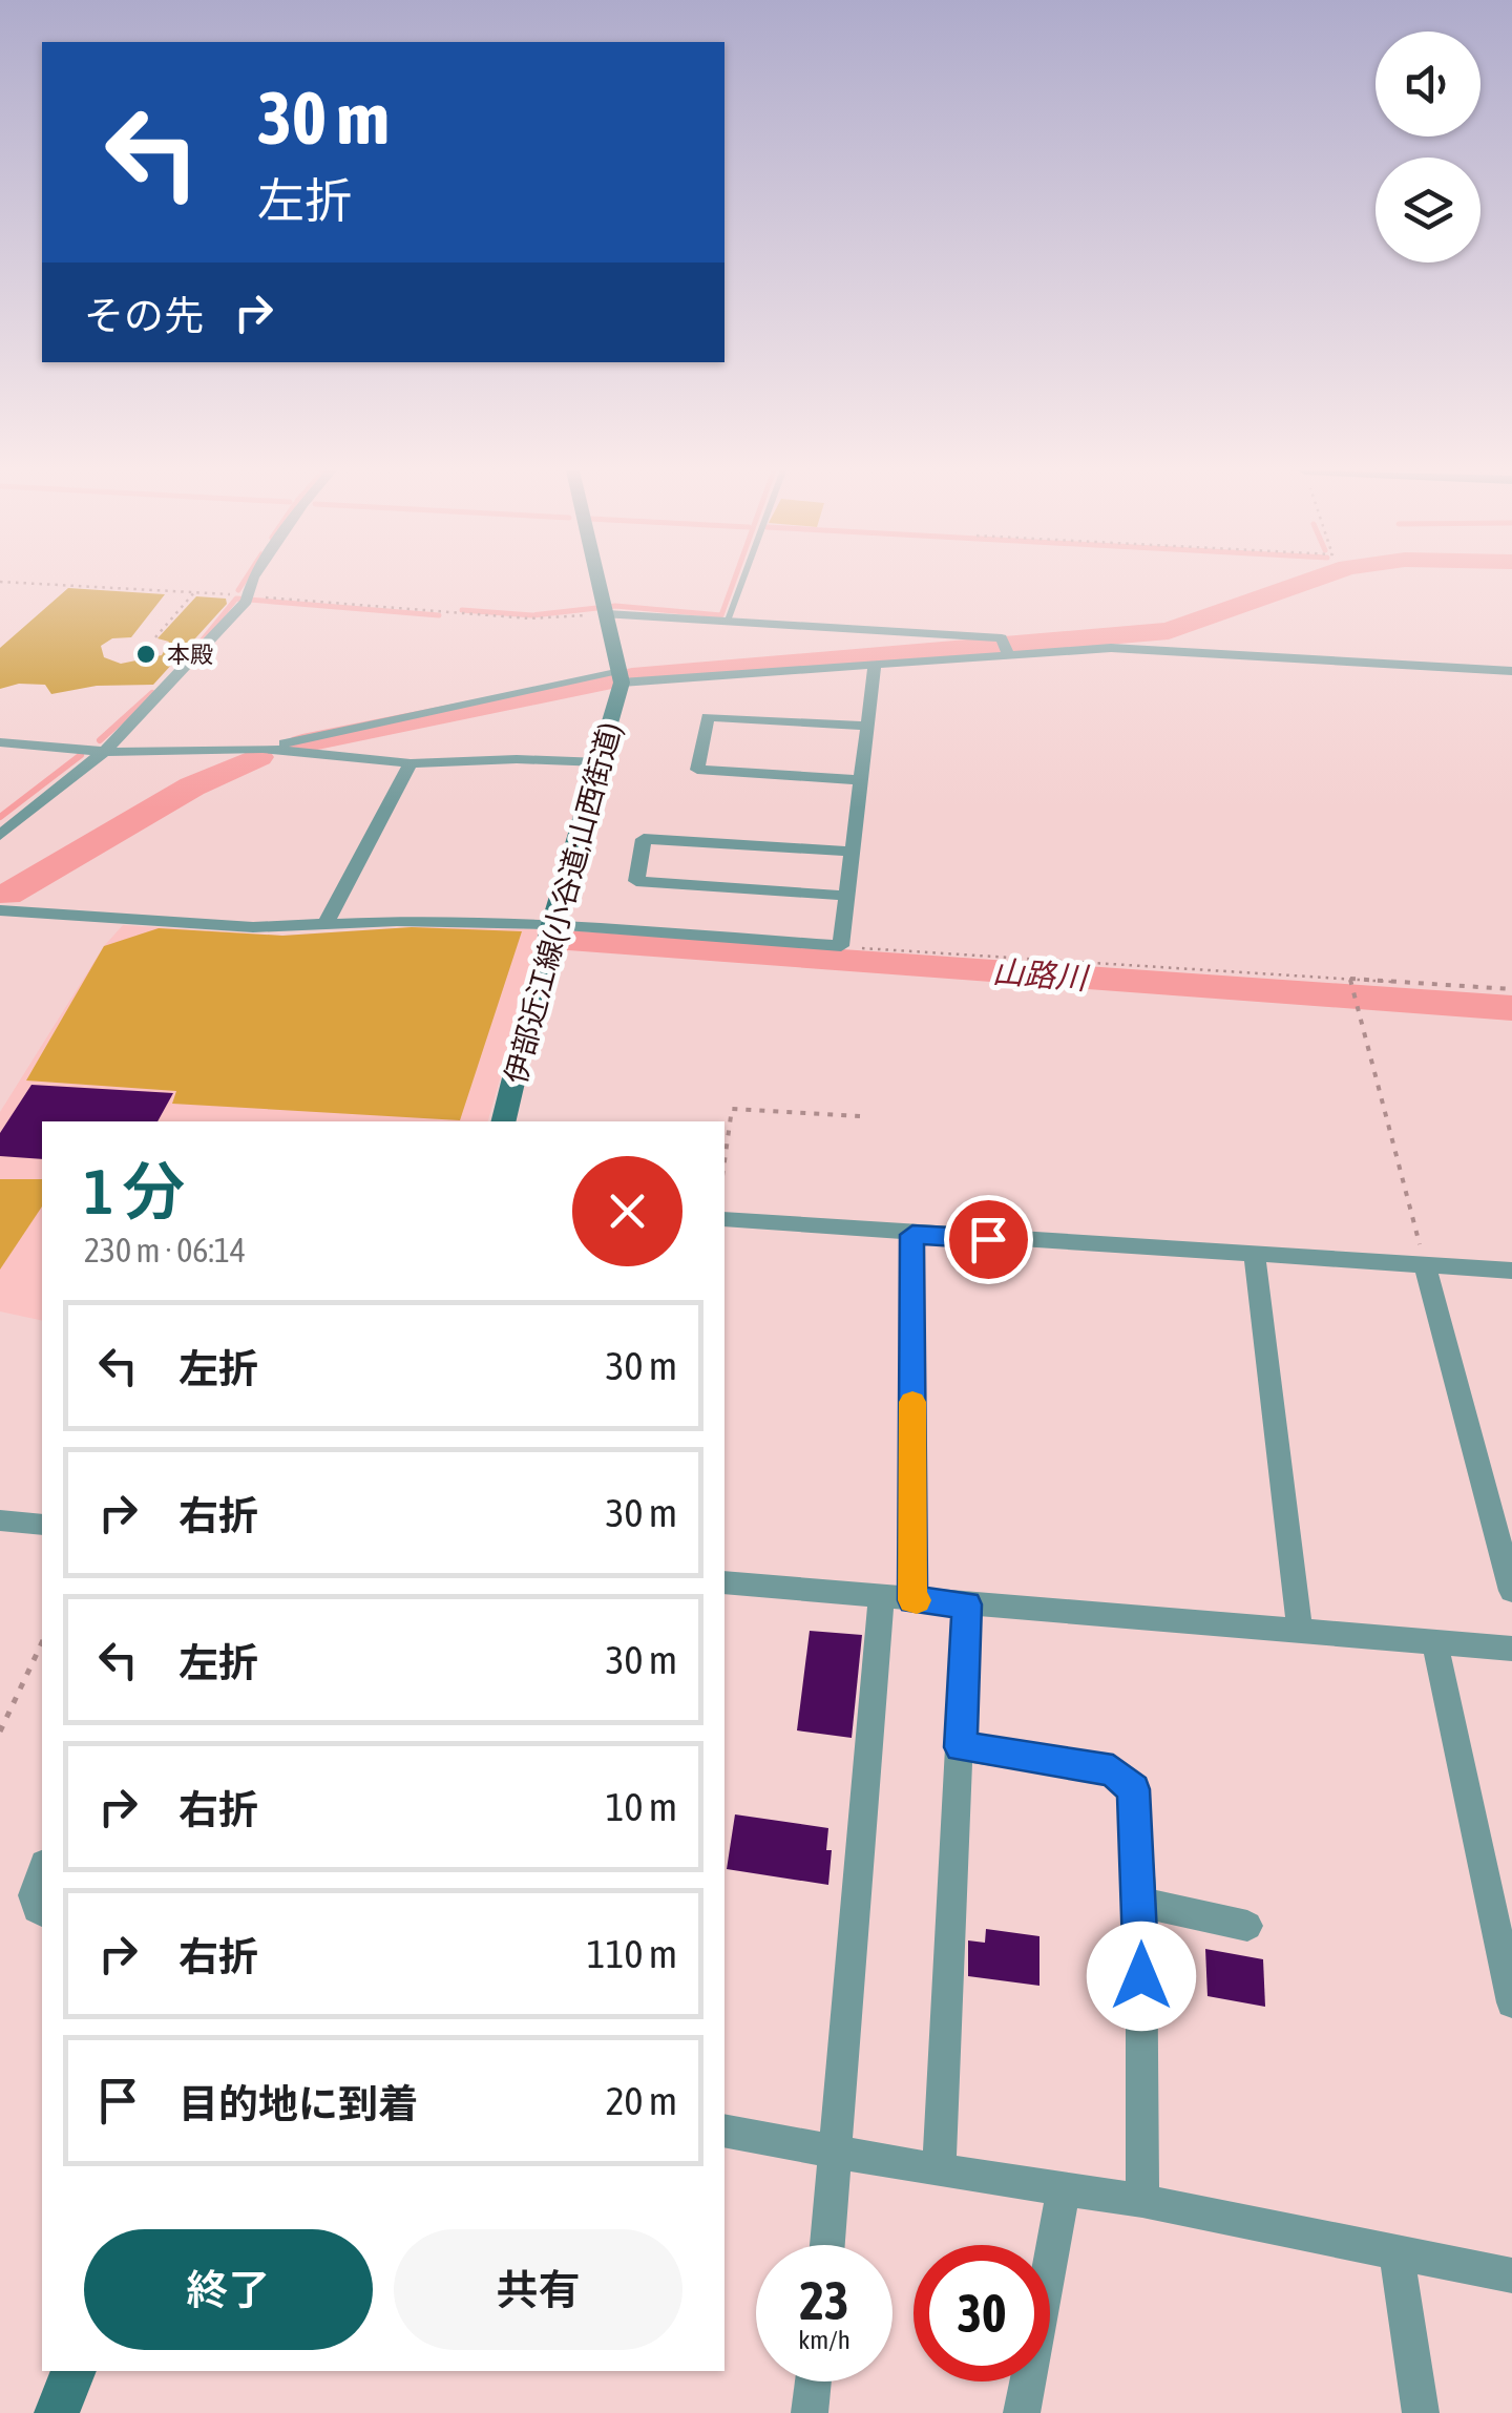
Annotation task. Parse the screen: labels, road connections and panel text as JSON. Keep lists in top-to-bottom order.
{
  "streets": {
    "main road": ["伊部近江線(小谷道;山西街道)"]
  },
  "water": ["山路川"],
  "places": ["本殿"],
  "page": {
    "turn": ["30 m", "左折"],
    "then": "その先",
    "heading": ["1 分", "230 m · 06:14"],
    "list": [
      {
        "name": "左折",
        "value": "30 m"
      },
      {
        "name": "右折",
        "value": "30 m"
      },
      {
        "name": "左折",
        "value": "30 m"
      },
      {
        "name": "右折",
        "value": "10 m"
      },
      {
        "name": "右折",
        "value": "110 m"
      },
      {
        "name": "目的地に到着",
        "value": "20 m"
      }
    ],
    "buttons": ["終了", "共有"],
    "speed": "23 km/h",
    "limit": "30"
  }
}
